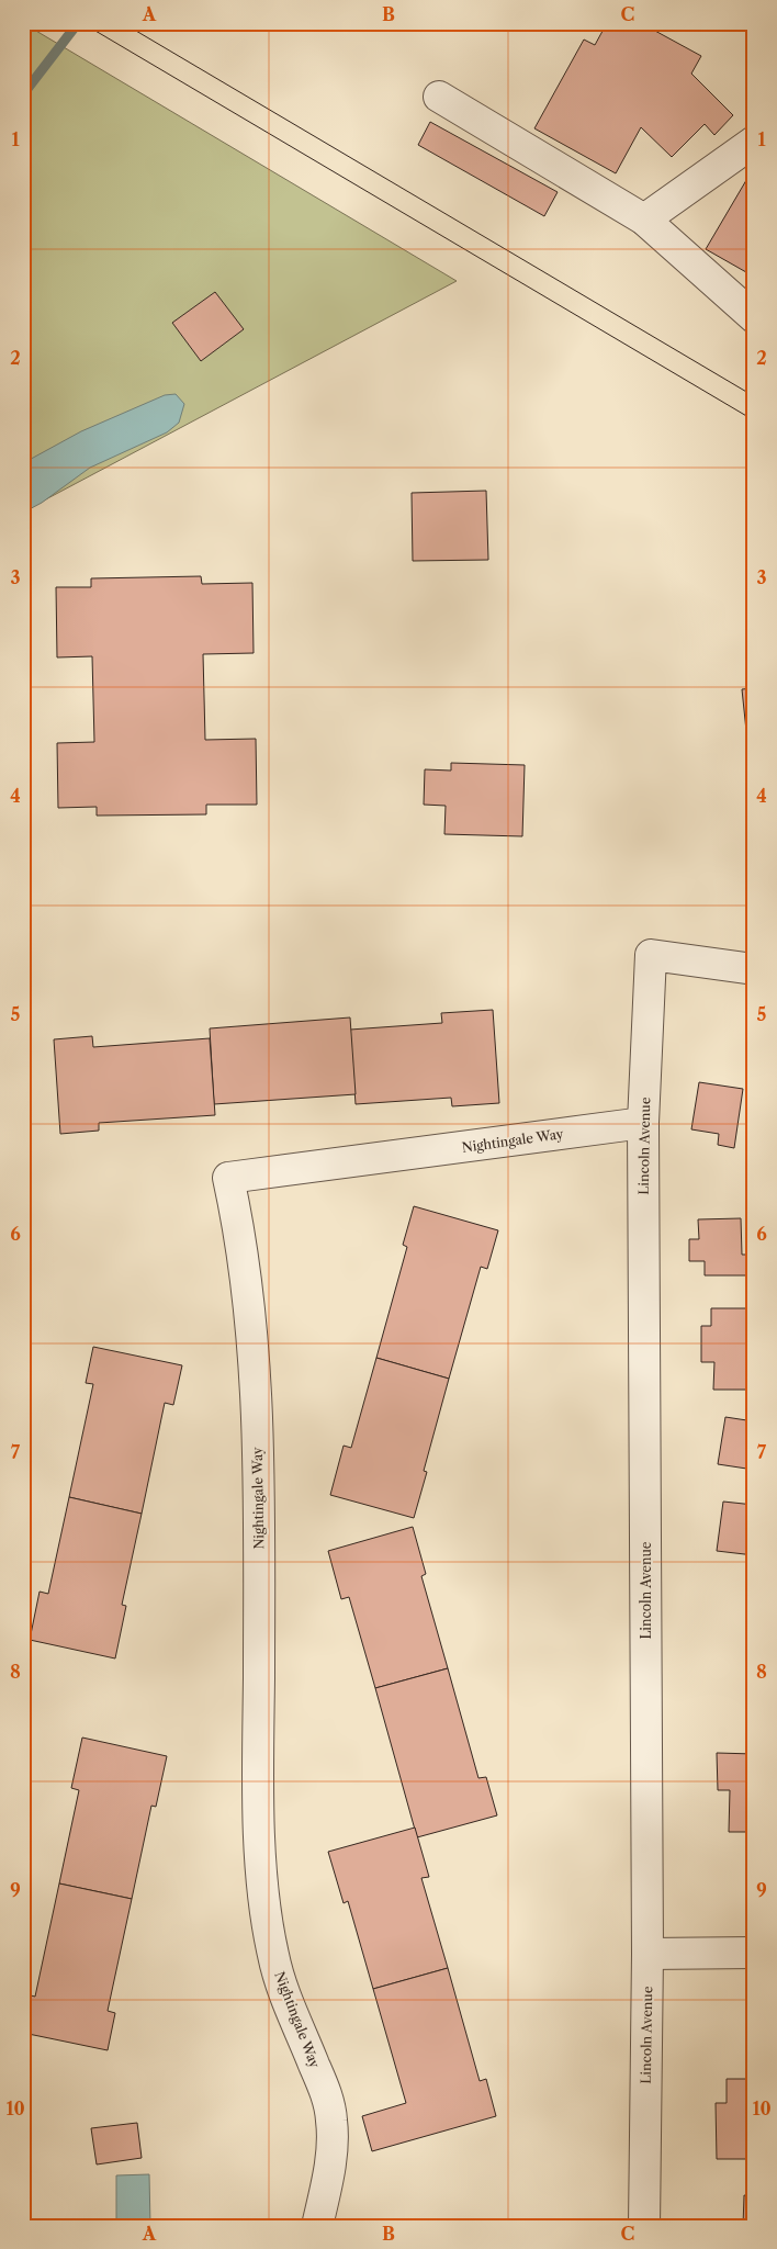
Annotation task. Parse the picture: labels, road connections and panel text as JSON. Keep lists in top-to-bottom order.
{
  "streets": {
    "street": ["Nightingale Way", "Lincoln Avenue"]
  },
  "crossings": [
    ["Nightingale Way", "Lincoln Avenue"]
  ],
  "grid": {
    "columns": ["A", "B", "C"],
    "rows": [
      "1",
      "2",
      "3",
      "4",
      "5",
      "6",
      "7",
      "8",
      "9",
      "10"
    ]
  }
}
